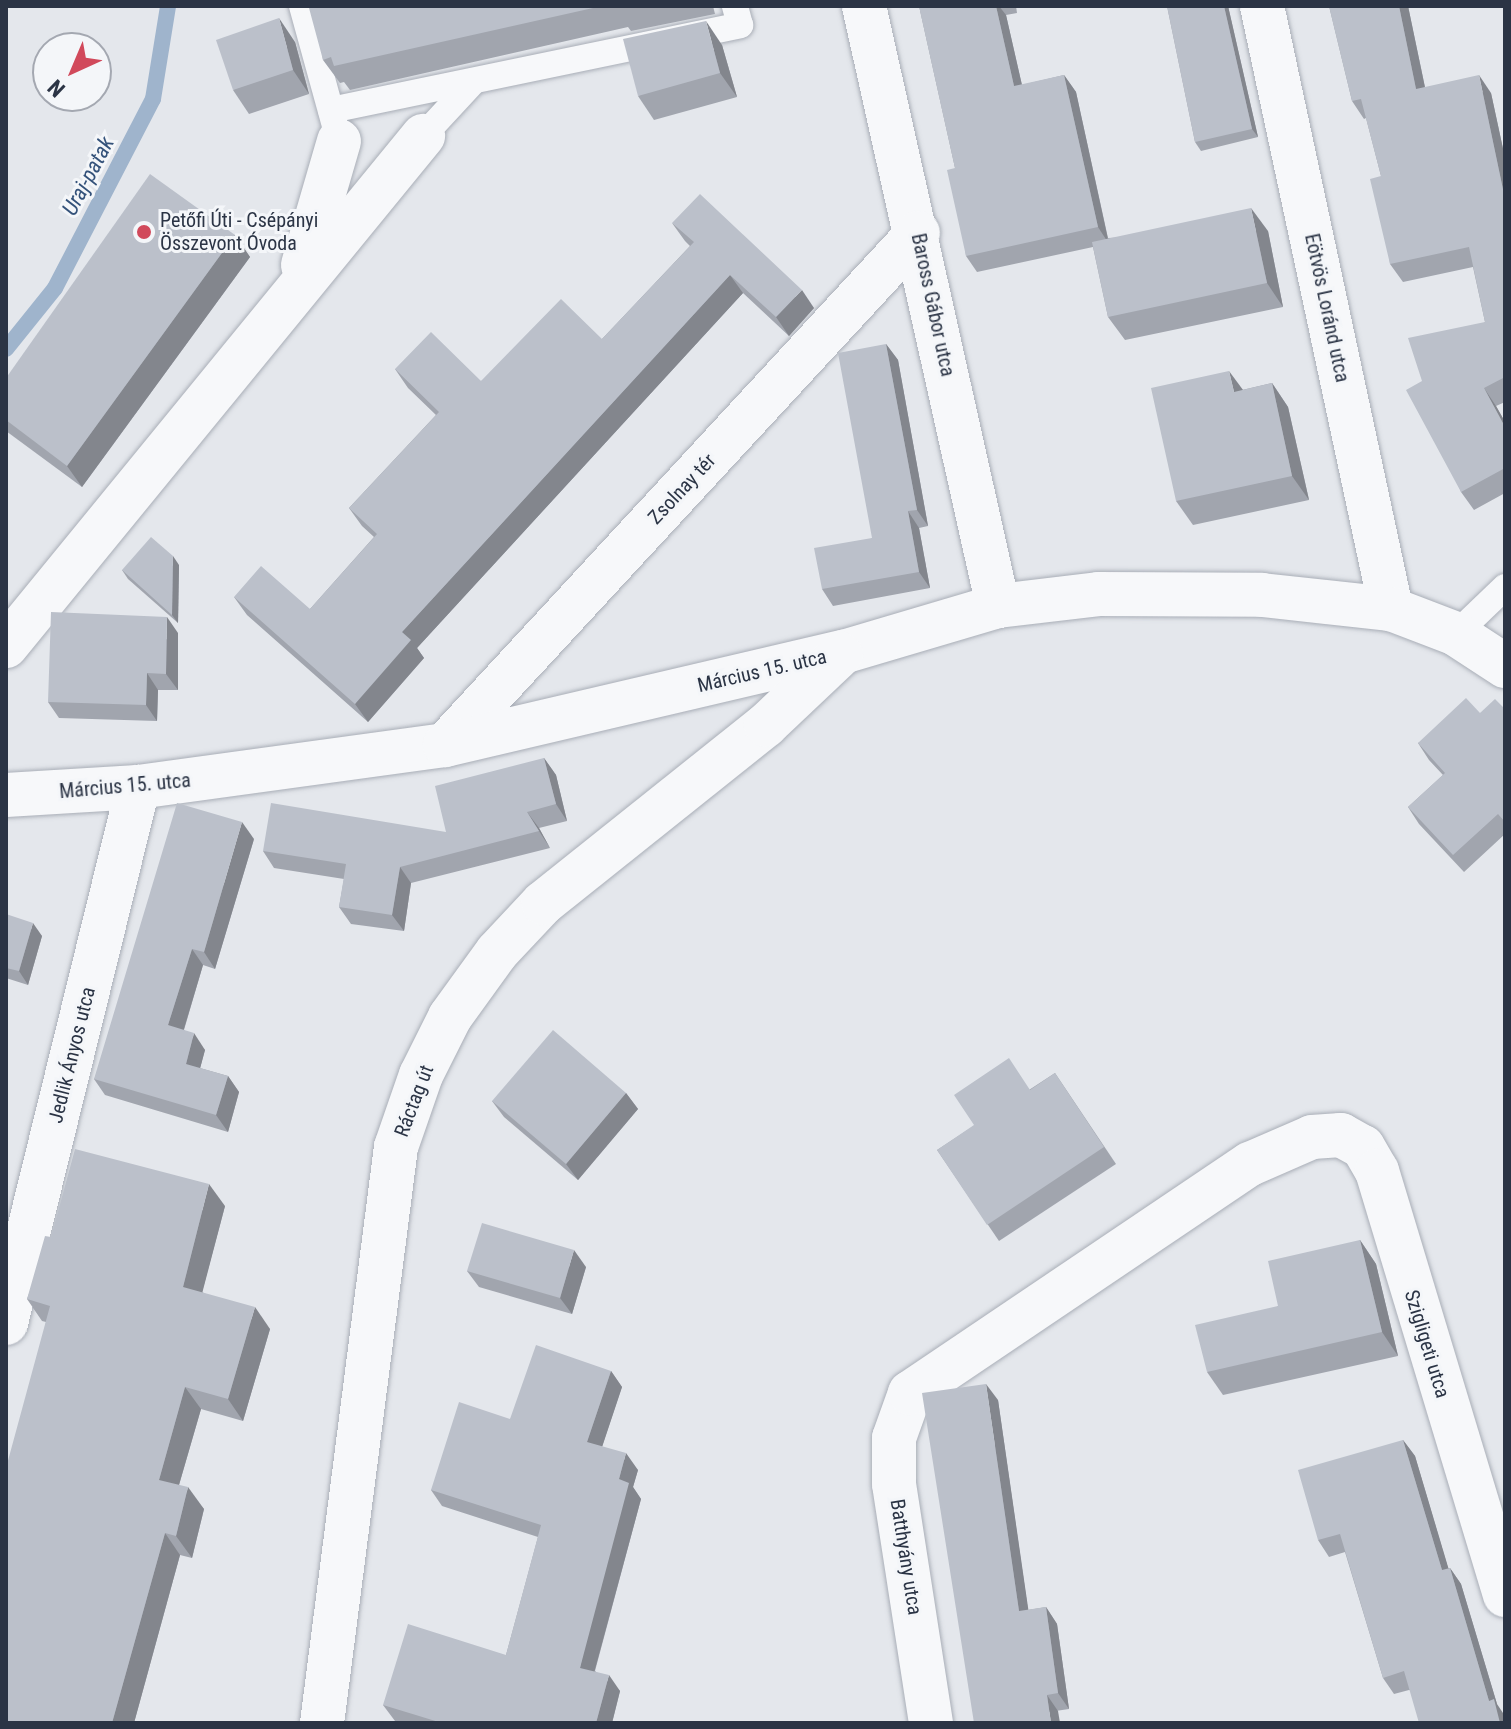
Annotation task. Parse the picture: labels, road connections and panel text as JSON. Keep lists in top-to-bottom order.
{
  "streets": {
    "street": [
      "Baross Gábor utca",
      "Eötvös Loránd utca",
      "Zsolnay tér",
      "Március 15. utca",
      "Jedlik Ányos utca",
      "Ráctag út",
      "Szigligeti utca",
      "Batthyány utca"
    ]
  },
  "crossings": [
    ["Baross Gábor utca", "Zsolnay tér"],
    ["Baross Gábor utca", "Március 15. utca"],
    ["Eötvös Loránd utca", "Március 15. utca"],
    ["Zsolnay tér", "Március 15. utca"],
    ["Március 15. utca", "Jedlik Ányos utca"],
    ["Március 15. utca", "Ráctag út"],
    ["Szigligeti utca", "Batthyány utca"]
  ],
  "water": ["Uraj-patak"],
  "places": ["Petőfi Úti - Csépányi Összevont Óvoda"],
  "north": "bottom left"
}
